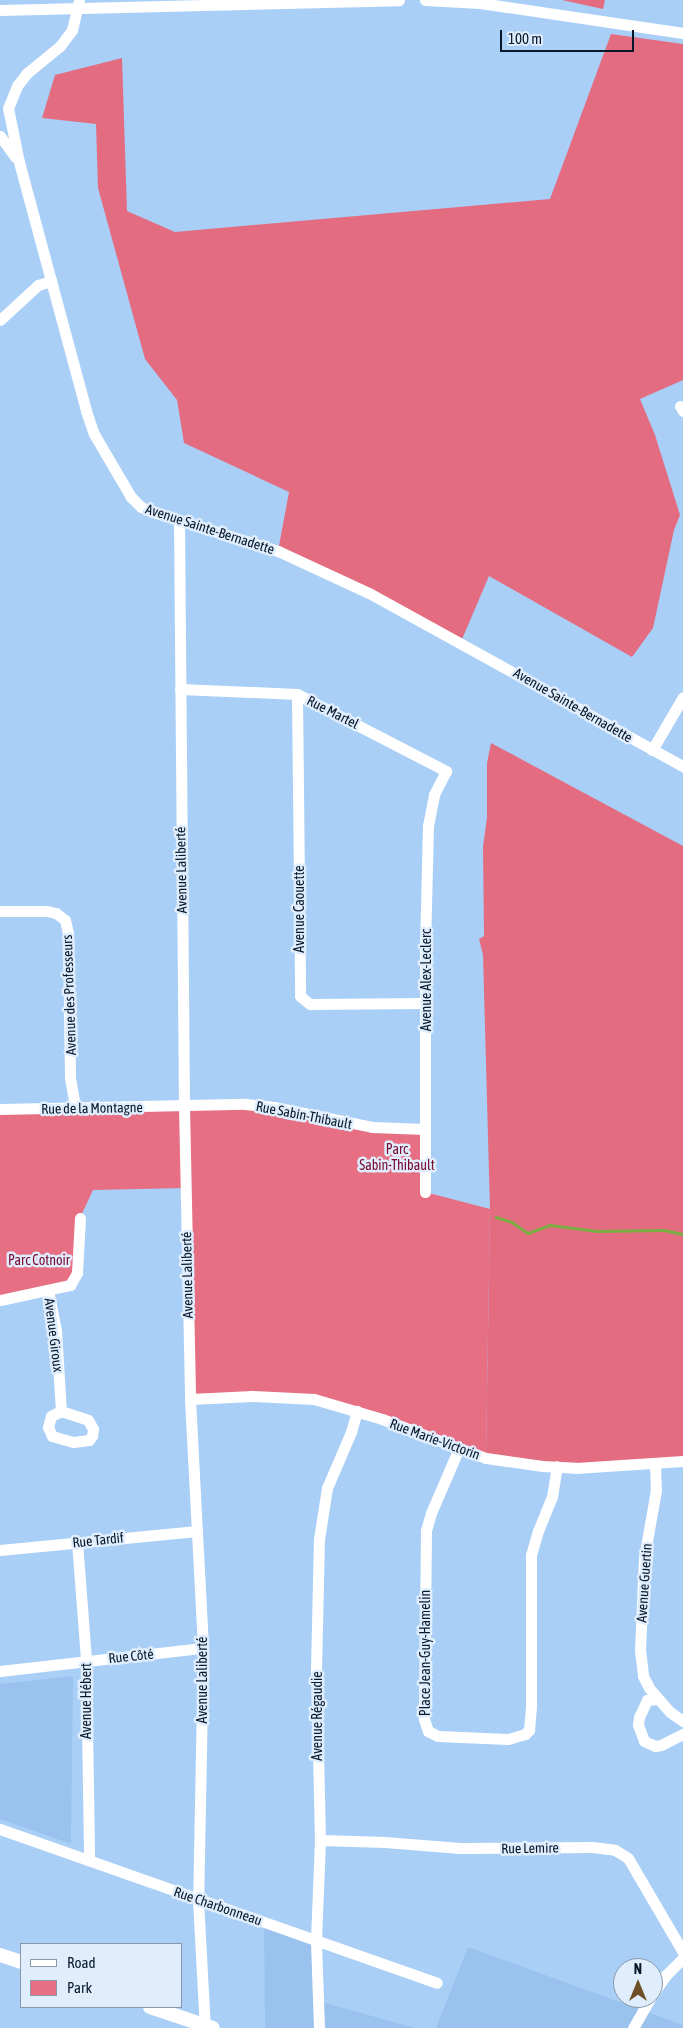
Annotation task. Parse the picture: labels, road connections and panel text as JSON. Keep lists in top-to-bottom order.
{
  "streets": {
    "street": [
      "Avenue Sainte-Bernadette",
      "Rue Martel",
      "Avenue Laliberté",
      "Avenue Caouette",
      "Avenue Alex-Leclerc",
      "Avenue des Professeurs",
      "Rue de la Montagne",
      "Rue Sabin-Thibault",
      "Avenue Giroux",
      "Rue Marie-Victorin",
      "Rue Tardif",
      "Avenue Guertin",
      "Place Jean-Guy-Hamelin",
      "Rue Côté",
      "Avenue Hébert",
      "Avenue Régaudie",
      "Rue Lemire",
      "Rue Charbonneau"
    ]
  },
  "crossings": [
    ["Avenue Sainte-Bernadette", "Avenue Laliberté"],
    ["Rue Martel", "Avenue Laliberté"],
    ["Rue Martel", "Avenue Caouette"],
    ["Rue Martel", "Avenue Alex-Leclerc"],
    ["Avenue Laliberté", "Rue de la Montagne"],
    ["Avenue Laliberté", "Rue Sabin-Thibault"],
    ["Avenue Laliberté", "Rue Marie-Victorin"],
    ["Avenue Laliberté", "Rue Tardif"],
    ["Avenue Laliberté", "Rue Côté"],
    ["Avenue Laliberté", "Rue Charbonneau"],
    ["Avenue Caouette", "Avenue Alex-Leclerc"],
    ["Avenue Alex-Leclerc", "Rue Sabin-Thibault"],
    ["Avenue des Professeurs", "Rue de la Montagne"],
    ["Rue de la Montagne", "Rue Sabin-Thibault"],
    ["Rue Marie-Victorin", "Avenue Guertin"],
    ["Rue Marie-Victorin", "Place Jean-Guy-Hamelin"],
    ["Rue Marie-Victorin", "Avenue Régaudie"],
    ["Rue Tardif", "Avenue Hébert"],
    ["Rue Côté", "Avenue Hébert"],
    ["Avenue Hébert", "Rue Charbonneau"],
    ["Avenue Régaudie", "Rue Lemire"],
    ["Avenue Régaudie", "Rue Charbonneau"]
  ],
  "parks": ["Parc Sabin-Thibault", "Parc Cotnoir"],
  "legend": ["Road", "Park"],
  "scale_bar": "100 m",
  "north": "top"
}
